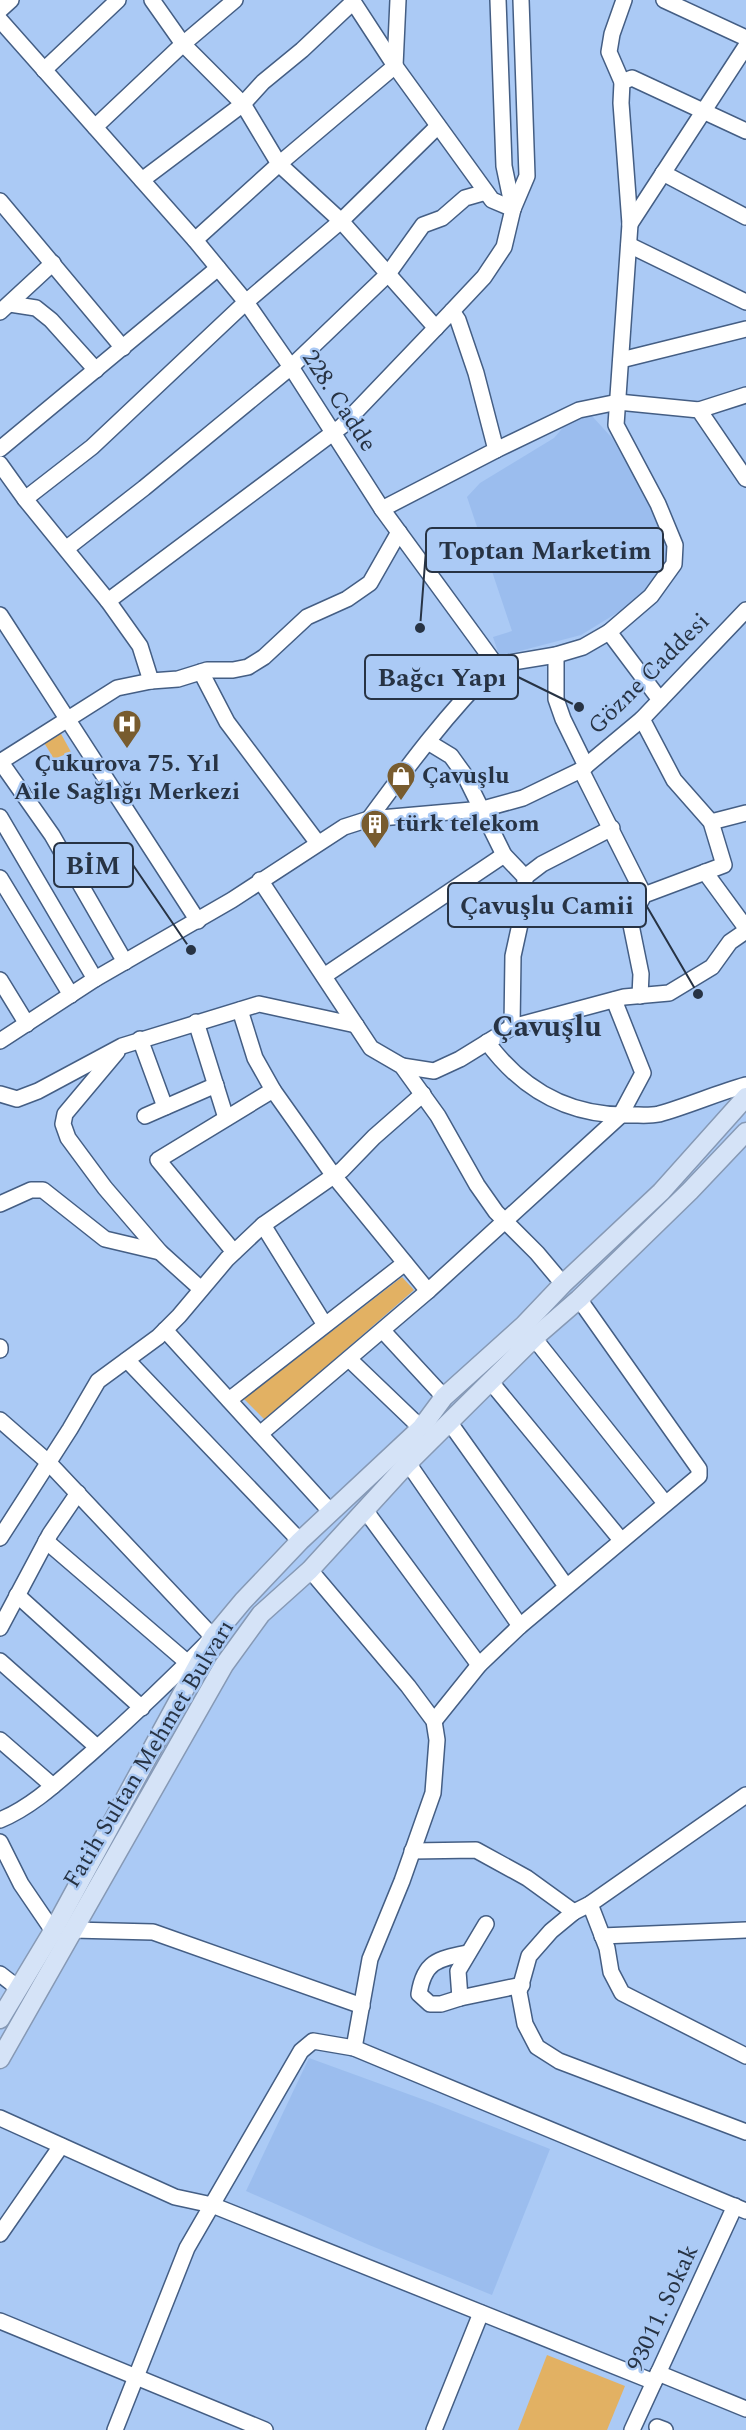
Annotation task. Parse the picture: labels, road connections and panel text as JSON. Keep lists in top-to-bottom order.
{
  "streets": {
    "main road": ["Fatih Sultan Mehmet Bulvarı"],
    "street": ["228. Cadde", "Gözne Caddesi", "93011. Sokak"]
  },
  "districts": ["Çavuşlu"],
  "places": {
    "other": [
      "Toptan Marketim",
      "Bağcı Yapı",
      "BİM",
      "Çavuşlu Camii"
    ],
    "hospital": ["Çukurova 75. Yıl Aile Sağlığı Merkezi"],
    "shop": ["Çavuşlu"],
    "building": ["türk telekom"]
  }
}
